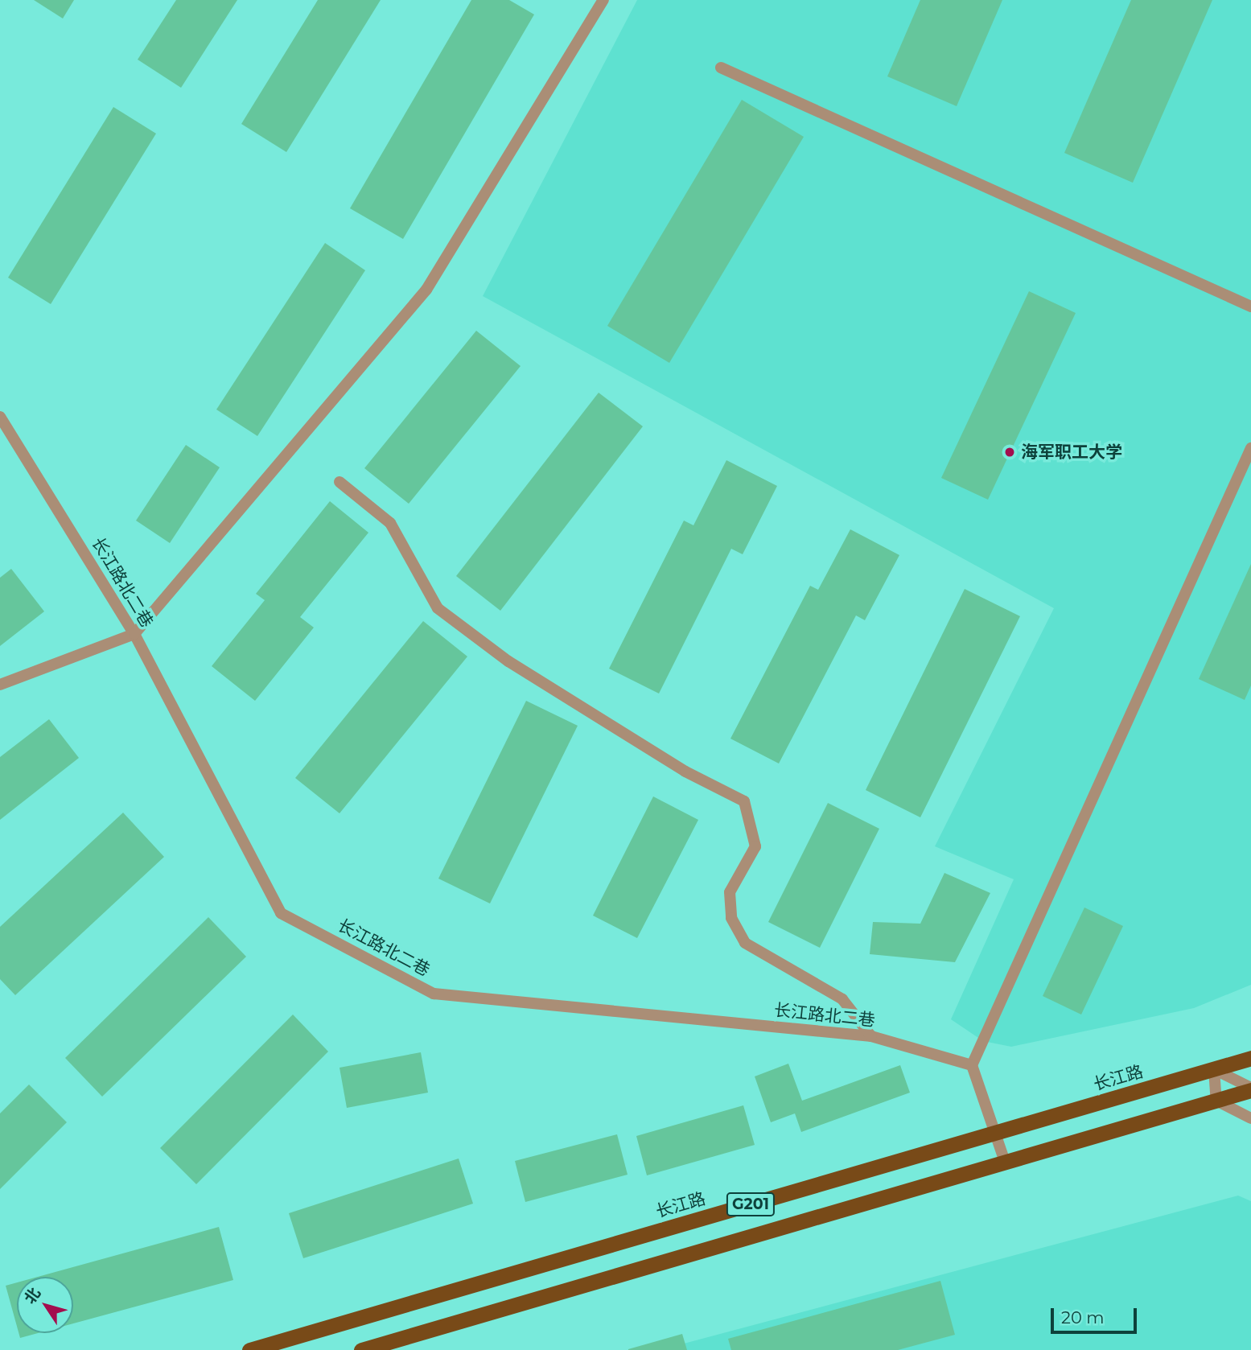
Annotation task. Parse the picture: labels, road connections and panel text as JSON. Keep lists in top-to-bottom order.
{
  "streets": {
    "highway": ["长江路", "G201"],
    "street": ["长江路北二巷"]
  },
  "places": ["海军职工大学"],
  "scale_bar": "20 m",
  "north": "top left"
}
